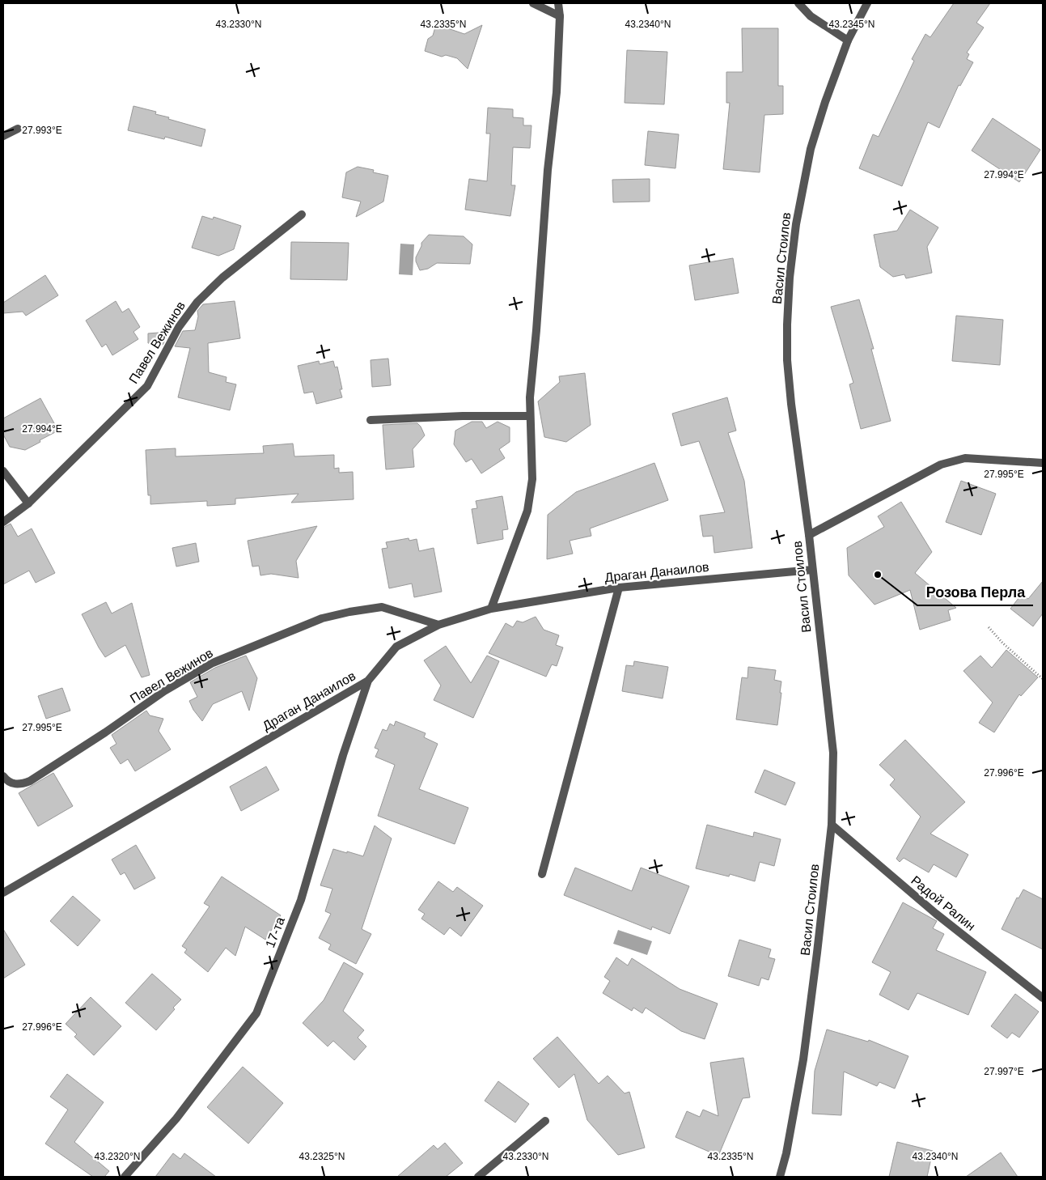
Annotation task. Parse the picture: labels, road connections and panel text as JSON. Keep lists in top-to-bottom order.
{
  "streets": {
    "street": [
      "Васил Стоилов",
      "Павел Вежинов",
      "Драган Данаилов",
      "Радой Ралин",
      "17-та"
    ]
  },
  "crossings": [
    ["Васил Стоилов", "Драган Данаилов"],
    ["Васил Стоилов", "Радой Ралин"],
    ["Павел Вежинов", "Драган Данаилов"],
    ["Драган Данаилов", "17-та"]
  ],
  "places": ["Розова Перла"],
  "coordinates": [
    "43.2330°N",
    "43.2335°N",
    "43.2340°N",
    "43.2345°N",
    "27.993°E",
    "27.994°E",
    "27.995°E",
    "27.996°E",
    "27.997°E",
    "43.2320°N",
    "43.2325°N"
  ]
}
